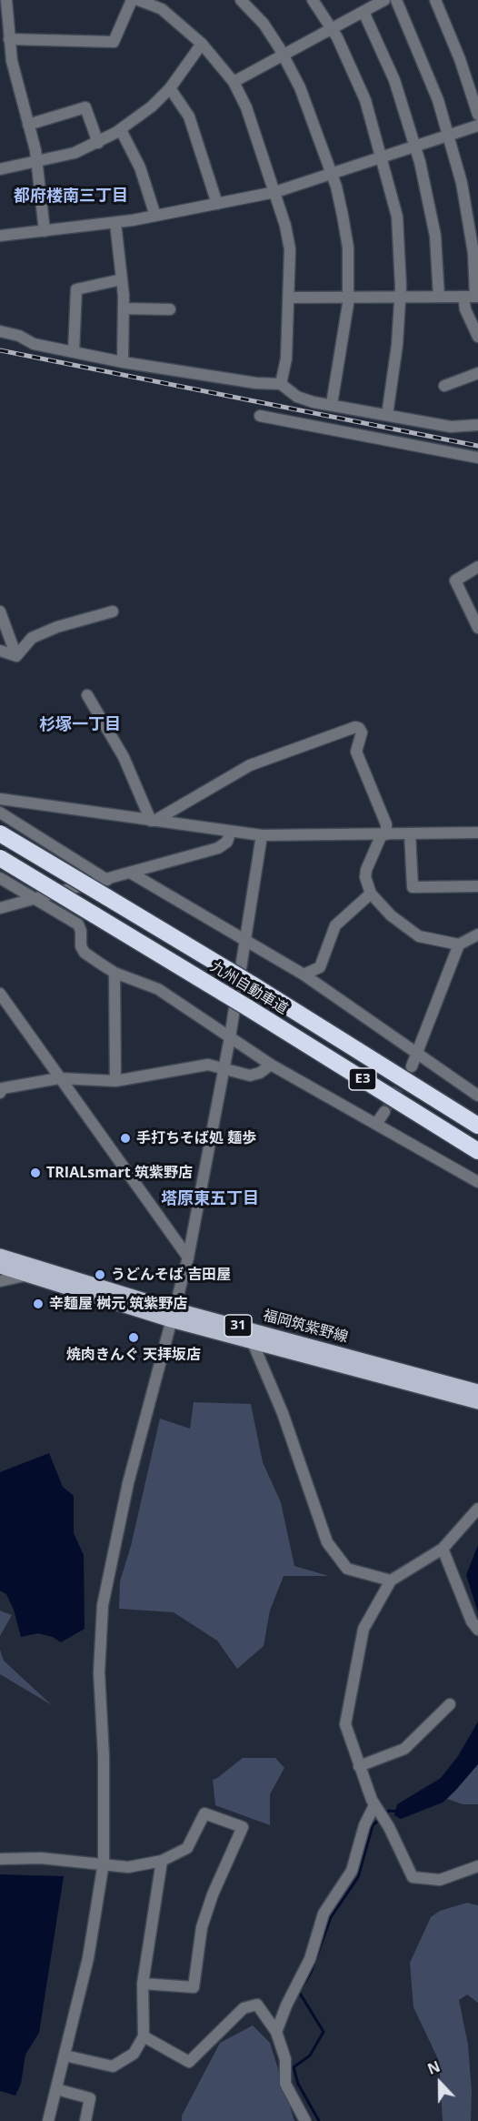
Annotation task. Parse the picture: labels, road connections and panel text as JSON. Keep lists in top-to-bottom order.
{
  "streets": {
    "highway": ["九州自動車道", "E3"],
    "main road": ["31", "福岡筑紫野線"]
  },
  "districts": ["都府楼南三丁目", "杉塚一丁目", "塔原東五丁目"],
  "places": [
    "手打ちそば処 麺歩",
    "TRIALsmart 筑紫野店",
    "うどんそば 吉田屋",
    "辛麺屋 桝元 筑紫野店",
    "焼肉きんぐ 天拝坂店"
  ],
  "north": "top"
}
